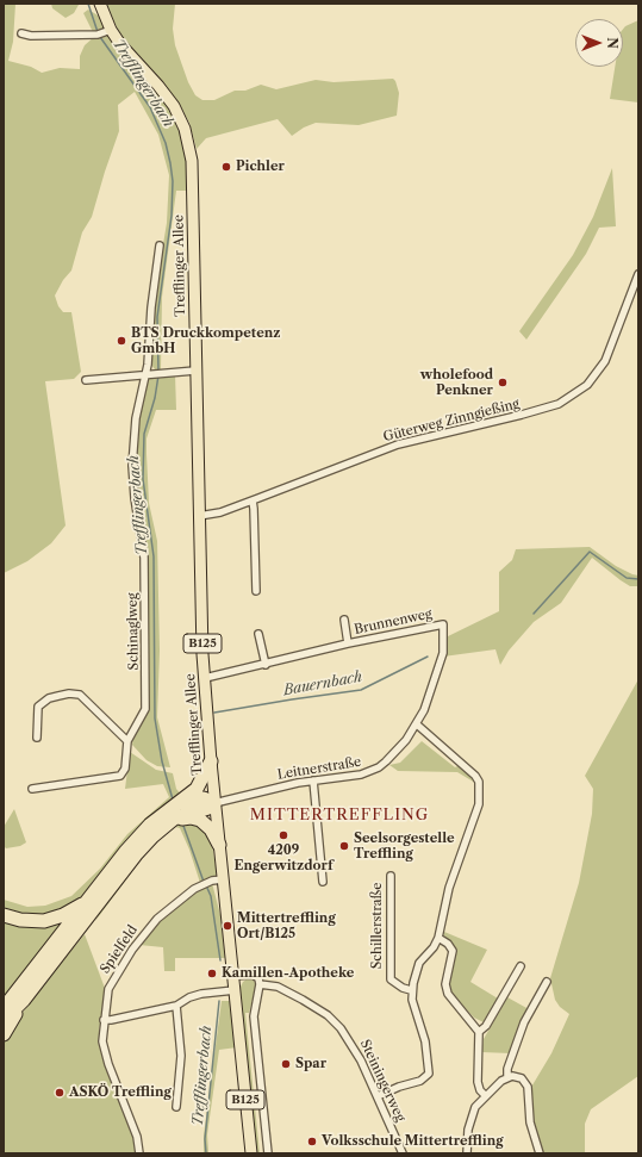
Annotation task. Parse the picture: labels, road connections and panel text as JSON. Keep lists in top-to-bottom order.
{
  "streets": {
    "main road": ["Trefflinger Allee", "B125"],
    "street": [
      "Güterweg Zinngießing",
      "Brunnenweg",
      "Schinaglweg",
      "Leitnerstraße",
      "Schillerstraße",
      "Spielfeld",
      "Steiningerweg"
    ]
  },
  "crossings": [
    ["Trefflinger Allee", "Güterweg Zinngießing"],
    ["Trefflinger Allee", "Brunnenweg"],
    ["Trefflinger Allee", "B125"],
    ["Trefflinger Allee", "Leitnerstraße"],
    ["Trefflinger Allee", "Spielfeld"],
    ["Trefflinger Allee", "Steiningerweg"],
    ["Brunnenweg", "Leitnerstraße"]
  ],
  "districts": ["MITTERTREFFLING"],
  "water": ["Trefflingerbach", "Bauernbach"],
  "places": [
    "Pichler",
    "BTS Druckkompetenz GmbH",
    "wholefood Penkner",
    "4209 Engerwitzdorf",
    "Seelsorgestelle Treffling",
    "Mittertreffling Ort/B125",
    "Kamillen-Apotheke",
    "Spar",
    "ASKÖ Treffling",
    "Volksschule Mittertreffling"
  ],
  "north": "right"
}
